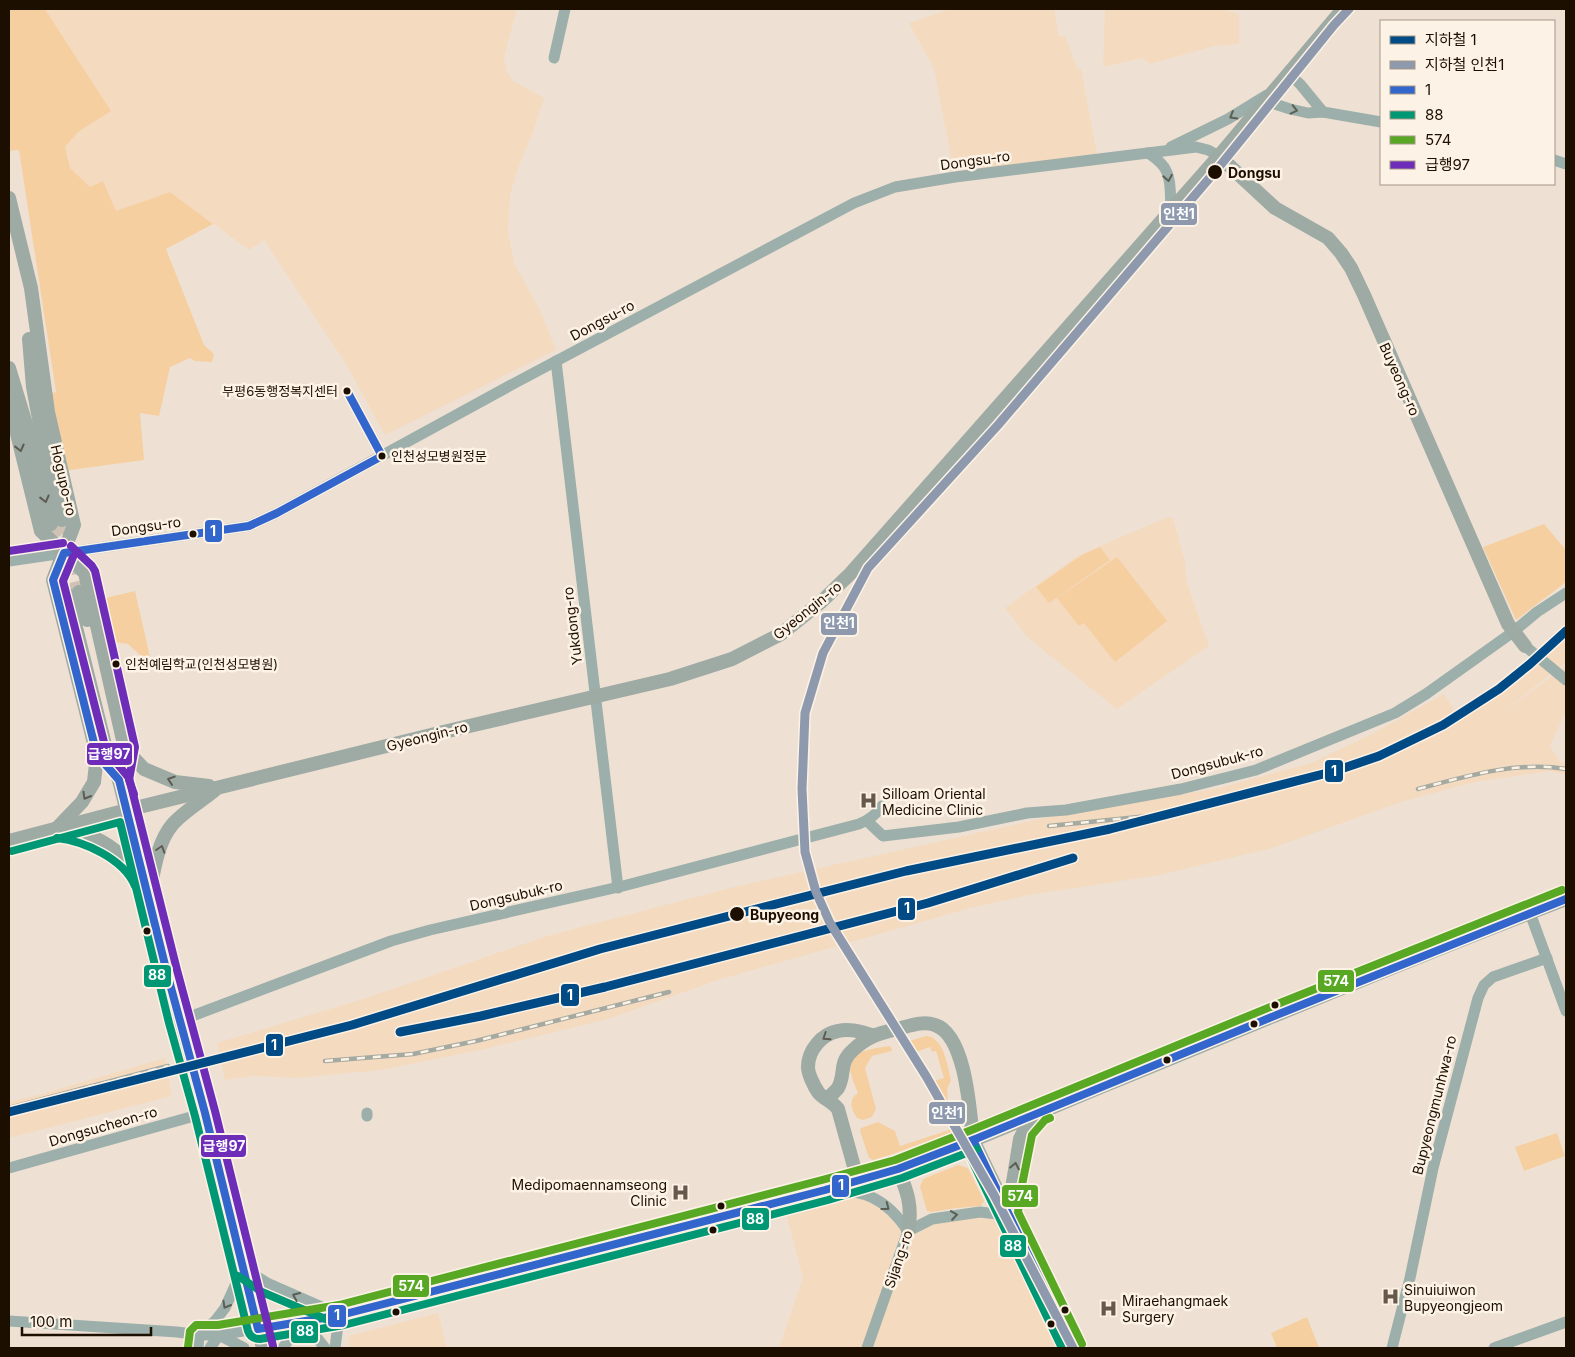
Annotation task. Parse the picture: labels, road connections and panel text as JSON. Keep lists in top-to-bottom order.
{
  "streets": {
    "main road": [
      "Buyeong-ro",
      "Hogupo-ro",
      "Gyeongin-ro",
      "Sijang-ro"
    ],
    "street": [
      "Dongsu-ro",
      "Yukdong-ro",
      "Dongsubuk-ro",
      "Bupyeongmunhwa-ro",
      "Dongsucheon-ro"
    ]
  },
  "crossings": [
    ["Dongsu-ro", "Buyeong-ro"],
    ["Dongsu-ro", "Hogupo-ro"],
    ["Dongsu-ro", "Gyeongin-ro"],
    ["Dongsu-ro", "Yukdong-ro"],
    ["Buyeong-ro", "Gyeongin-ro"],
    ["Buyeong-ro", "Dongsubuk-ro"],
    ["Gyeongin-ro", "Yukdong-ro"],
    ["Yukdong-ro", "Dongsubuk-ro"]
  ],
  "places": {
    "other": [
      "Dongsu",
      "부평6동행정복지센터",
      "인천성모병원정문",
      "인천예림학교(인천성모병원)",
      "Bupyeong"
    ],
    "hospital": [
      "Silloam Oriental Medicine Clinic",
      "Medipomaennamseong Clinic",
      "Sinuiuiwon Bupyeongjeom",
      "Miraehangmaek Surgery"
    ]
  },
  "lines": [
    "metro line 인천1",
    "transit line 1",
    "transit line 급행97",
    "metro line 1",
    "transit line 88",
    "transit line 574"
  ],
  "legend": [
    "지하철 1",
    "지하철 인천1",
    "1",
    "88",
    "574",
    "급행97"
  ],
  "scale_bar": "100 m"
}
